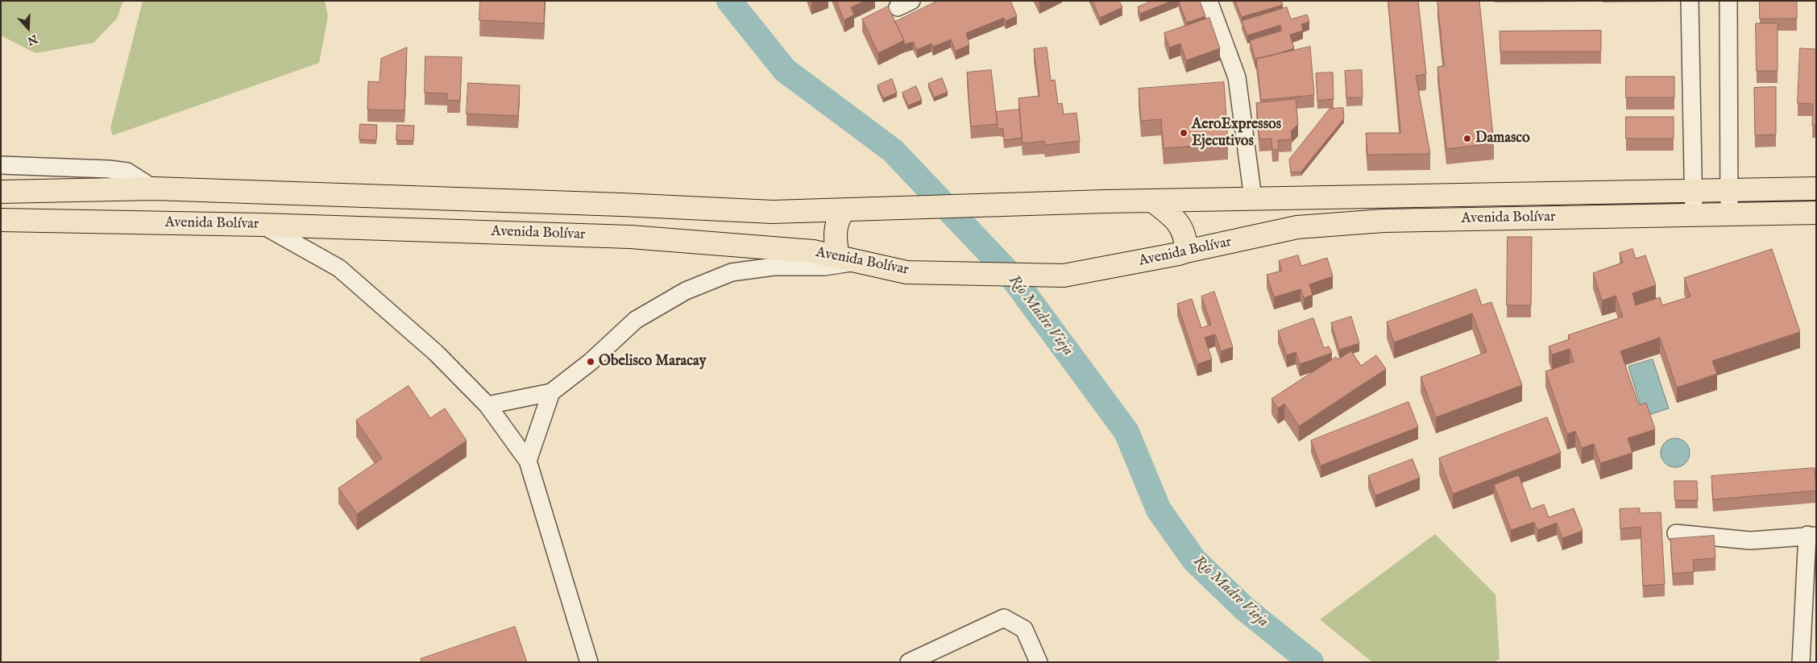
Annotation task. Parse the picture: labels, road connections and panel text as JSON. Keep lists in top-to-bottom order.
{
  "streets": {
    "main road": ["Avenida Bolívar"]
  },
  "water": ["Río Madre Vieja"],
  "places": ["AeroExpressos Ejecutivos", "Damasco", "Obelisco Maracay"],
  "north": "bottom"
}
